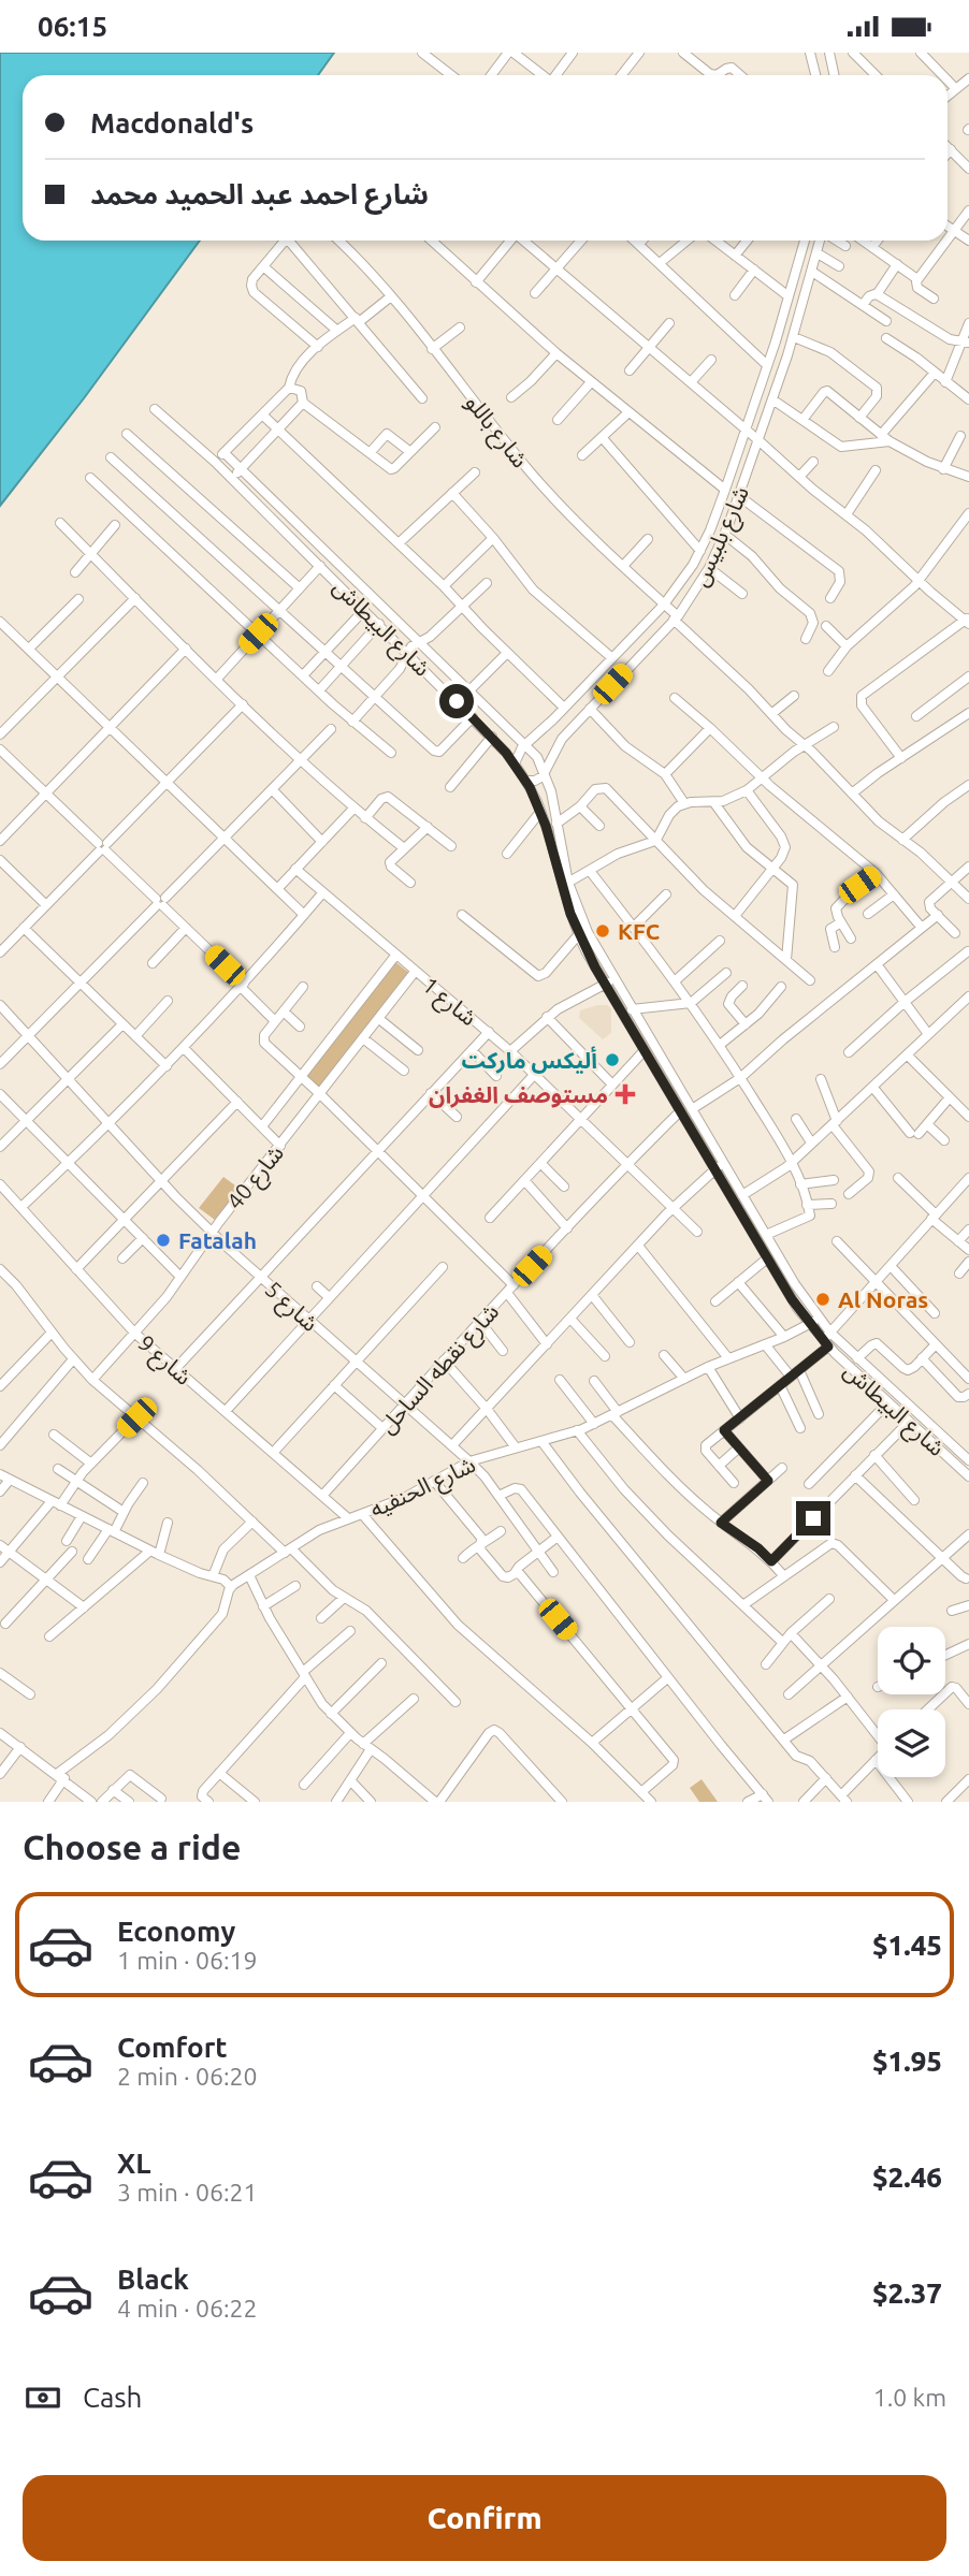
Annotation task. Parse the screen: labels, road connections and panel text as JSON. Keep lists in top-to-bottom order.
{
  "streets": {
    "street": [
      "شارع باللو",
      "شارع بلبيس",
      "شارع البيطاش",
      "شارع 1",
      "شارع 40",
      "شارع 5",
      "شارع 9",
      "شارع نقطه الساحل",
      "شارع الحنفيه"
    ]
  },
  "crossings": [
    ["شارع باللو", "شارع بلبيس"],
    ["شارع بلبيس", "شارع البيطاش"],
    ["شارع البيطاش", "شارع نقطه الساحل"],
    ["شارع البيطاش", "شارع الحنفيه"],
    ["شارع 1", "شارع 40"],
    ["شارع 1", "شارع نقطه الساحل"],
    ["شارع 40", "شارع 5"],
    ["شارع 40", "شارع 9"],
    ["شارع 5", "شارع نقطه الساحل"],
    ["شارع 5", "شارع الحنفيه"],
    ["شارع 9", "شارع نقطه الساحل"],
    ["شارع 9", "شارع الحنفيه"]
  ],
  "places": {
    "other": [
      "KFC",
      "أليكس ماركت",
      "Fatalah",
      "Al Noras"
    ],
    "health": ["مستوصف الغفران"]
  },
  "page": {
    "status": "06:15",
    "banner": ["Macdonald's", "شارع احمد عبد الحميد محمد"],
    "heading": "Choose a ride",
    "list": [
      {
        "name": "Economy",
        "note": "1 min · 06:19",
        "value": "$1.45"
      },
      {
        "name": "Comfort",
        "note": "2 min · 06:20",
        "value": "$1.95"
      },
      {
        "name": "XL",
        "note": "3 min · 06:21",
        "value": "$2.46"
      },
      {
        "name": "Black",
        "note": "4 min · 06:22",
        "value": "$2.37"
      }
    ],
    "pay": ["Cash", "1.0 km"],
    "buttons": "Confirm"
  }
}
